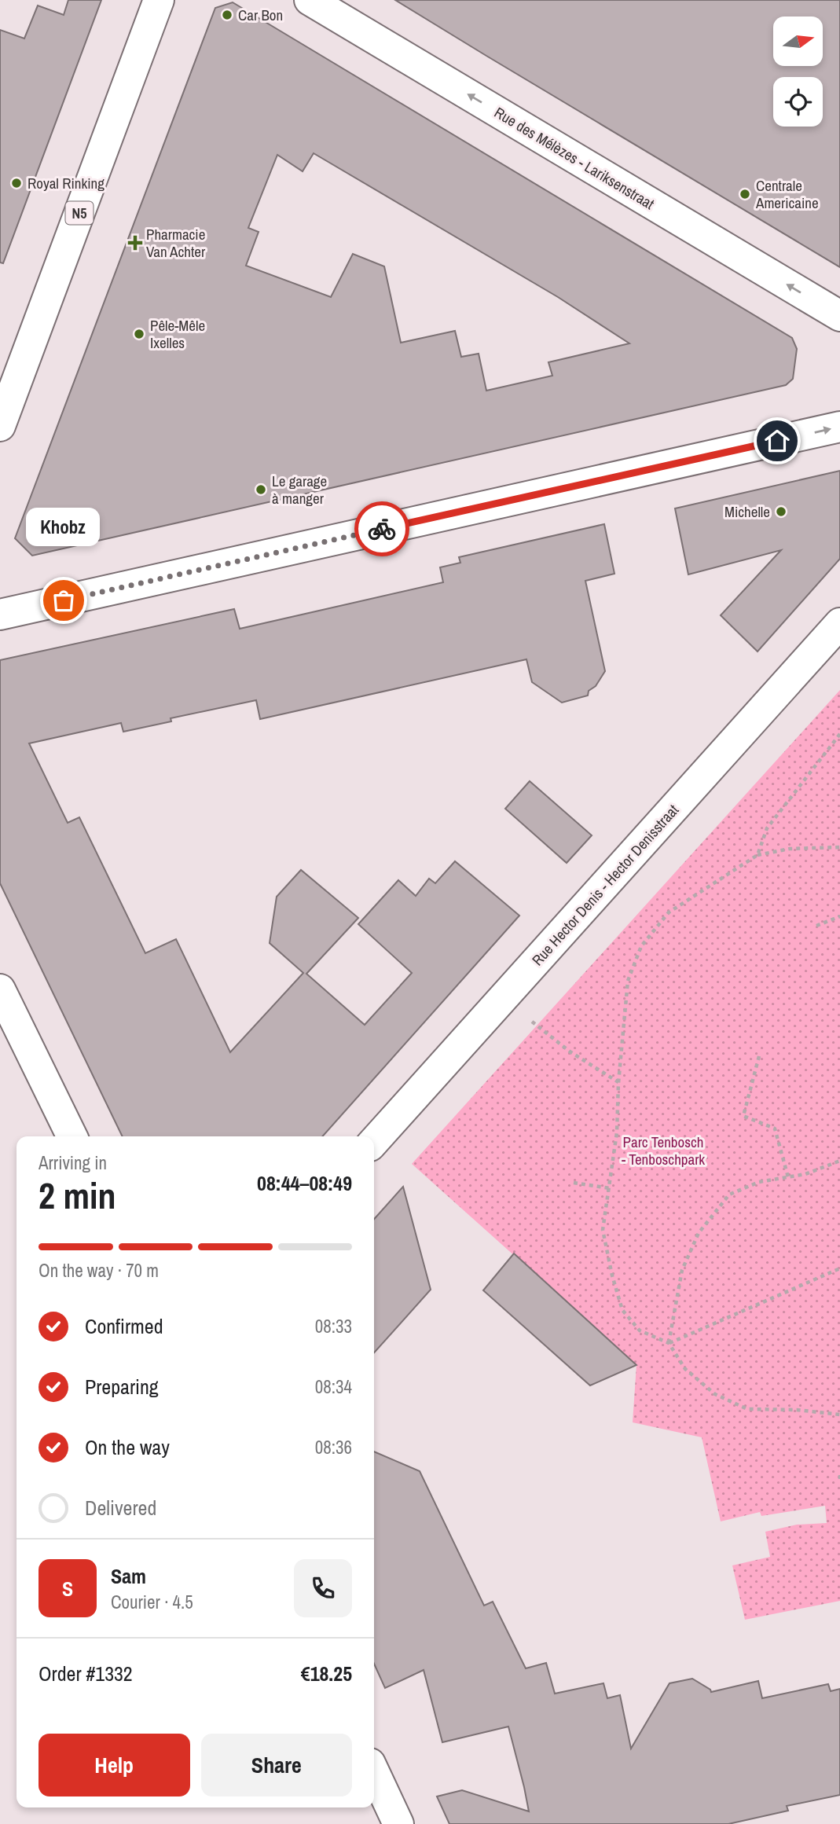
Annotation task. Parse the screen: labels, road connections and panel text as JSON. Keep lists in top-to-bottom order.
{
  "streets": {
    "street": ["Rue des Mélèzes - Lariksenstraat", "N5", "Rue Hector Denis - Hector Denisstraat"]
  },
  "one_way": ["Rue des Mélèzes - Lariksenstraat"],
  "parks": ["Parc Tenbosch - Tenboschpark"],
  "places": {
    "other": [
      "Car Bon",
      "Royal Rinking",
      "Centrale Americaine",
      "Pêle-Mêle Ixelles",
      "Le garage à manger",
      "Michelle",
      "Khobz"
    ],
    "health": ["Pharmacie Van Achter"]
  },
  "north": "right",
  "page": {
    "bubble": "Khobz",
    "heading": ["2 min", "Arriving in", "08:44–08:49"],
    "panel": [
      "Sam",
      "Courier · 4.5",
      "Order #1332",
      "€18.25"
    ],
    "bar": "On the way · 70 m",
    "list": [
      ["Confirmed", "08:33"],
      ["Preparing", "08:34"],
      ["On the way", "08:36"],
      "Delivered"
    ],
    "round": "S",
    "buttons": ["Help", "Share"]
  }
}
